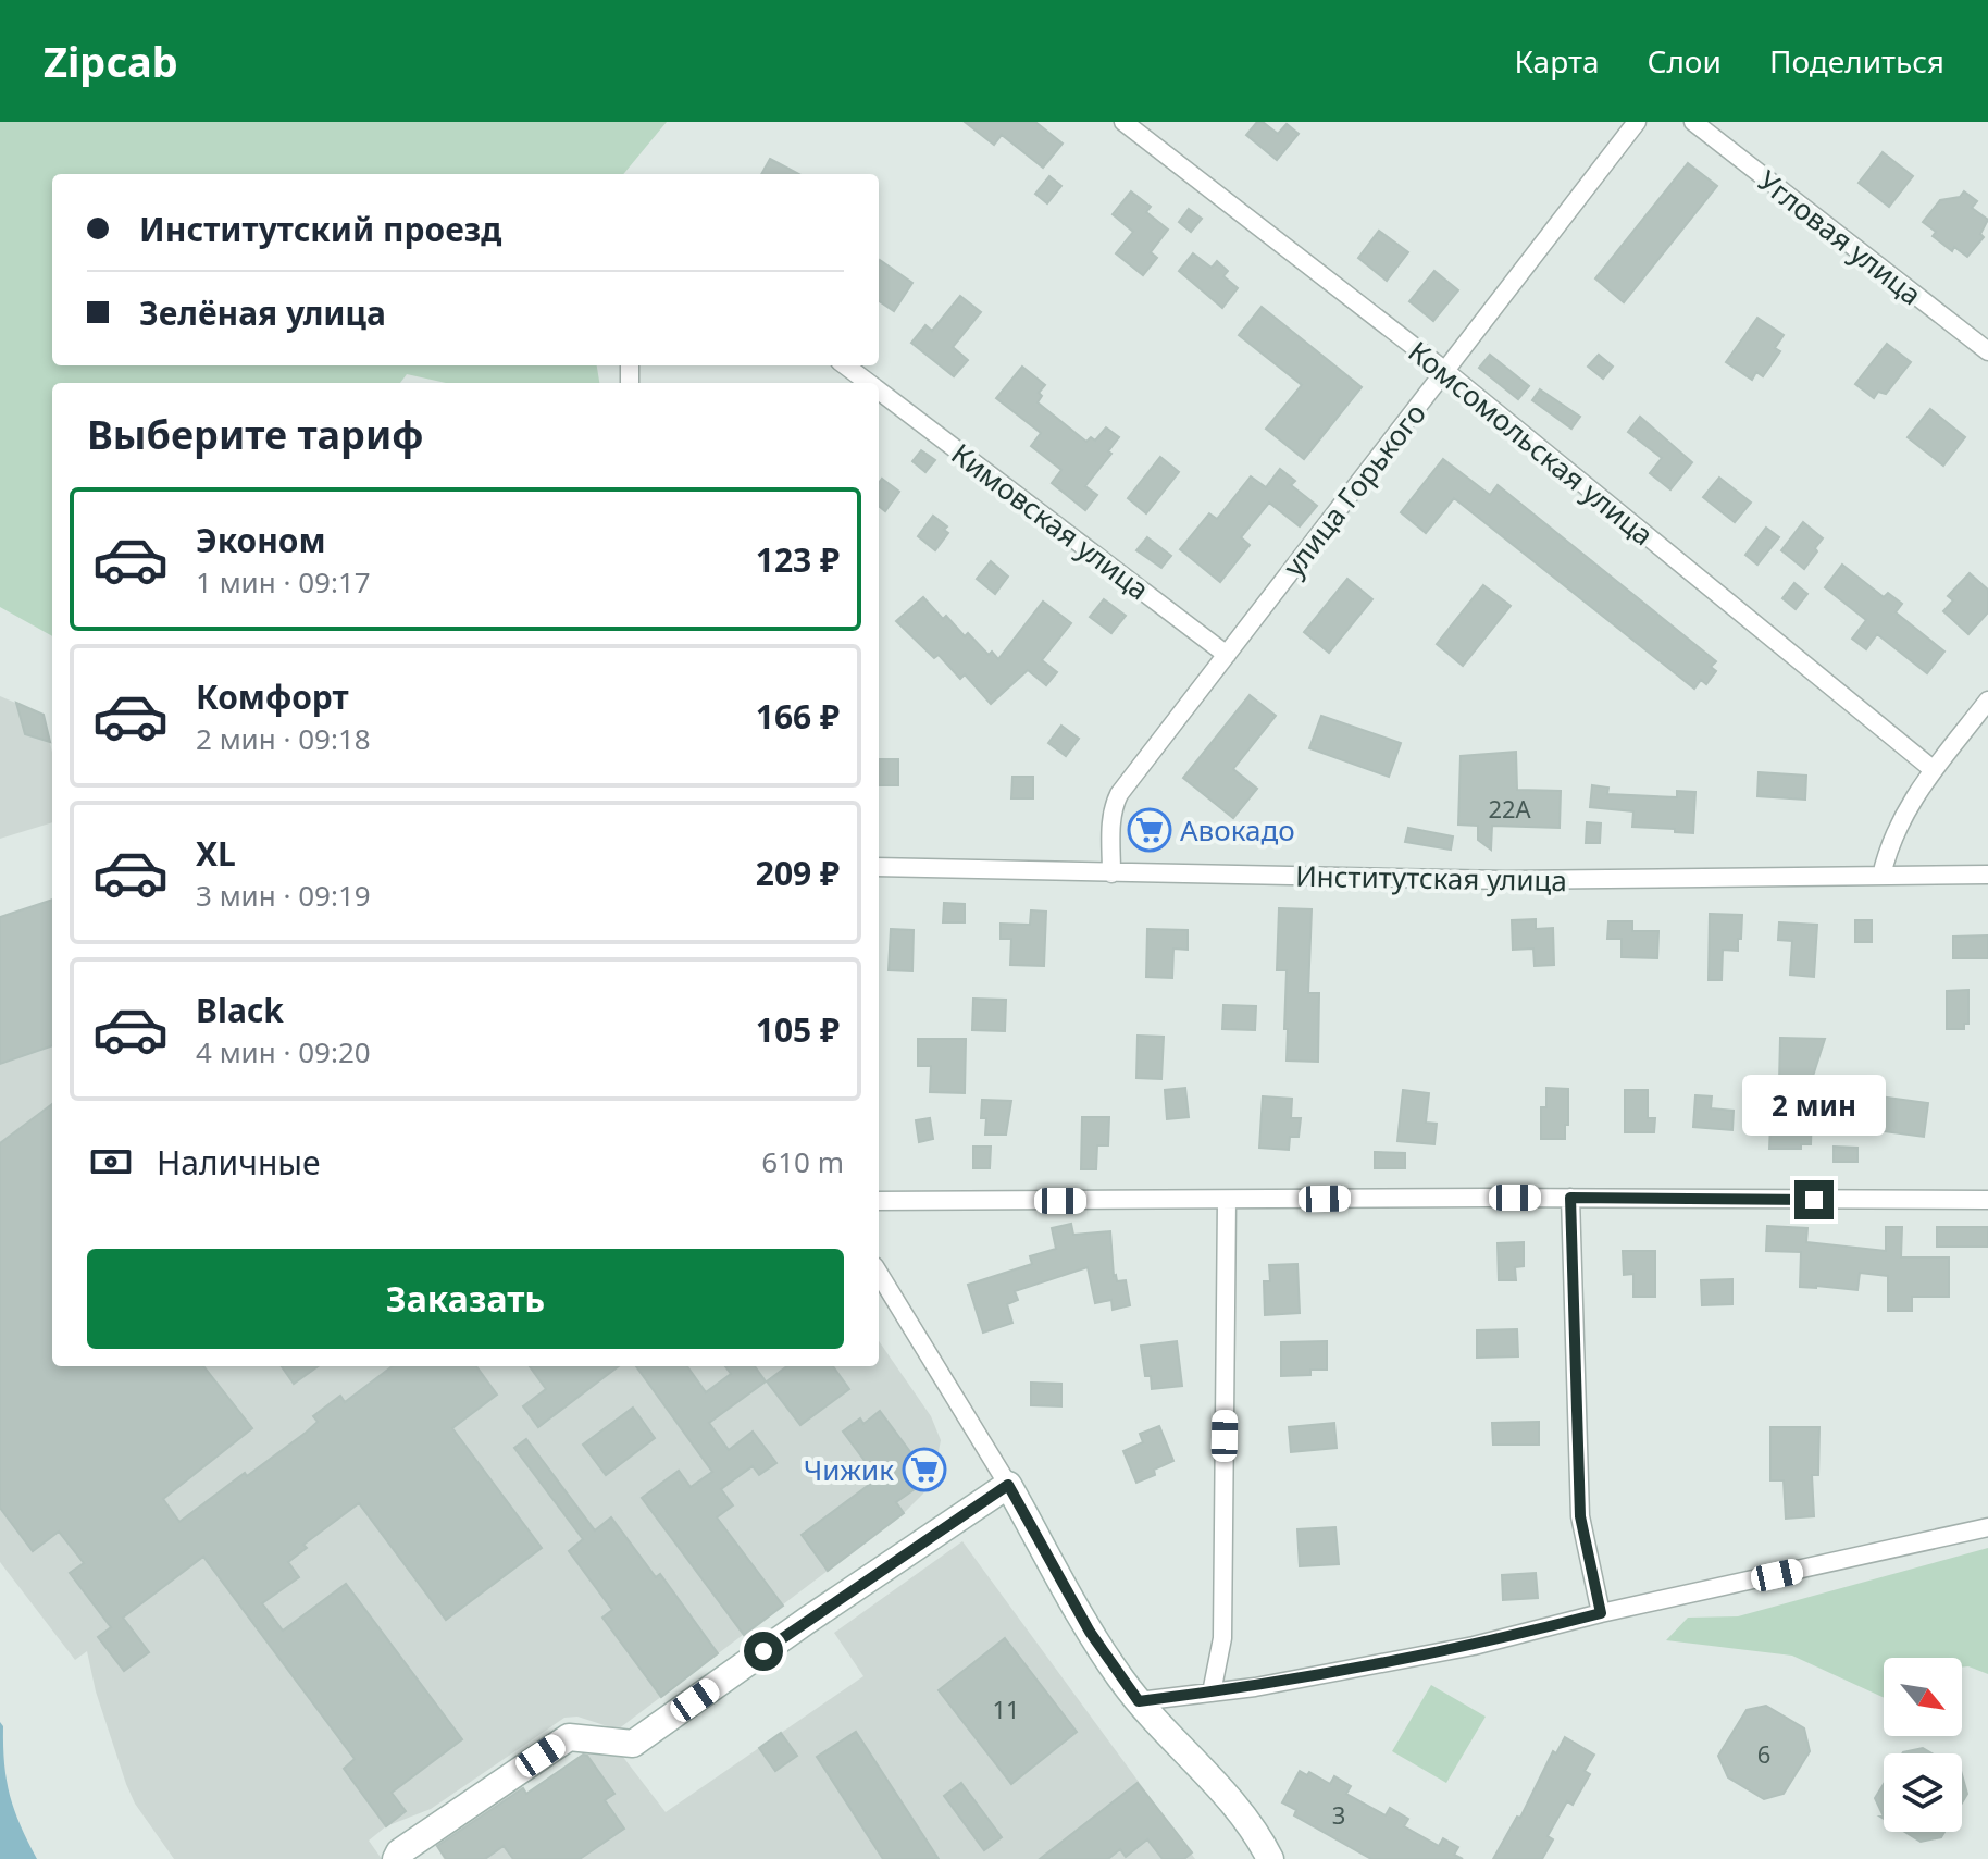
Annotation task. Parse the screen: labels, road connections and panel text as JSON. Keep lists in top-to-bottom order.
{
  "streets": {
    "street": [
      "Угловая улица",
      "Комсомольская улица",
      "улица Горького",
      "Кимовская улица",
      "Институтская улица"
    ]
  },
  "crossings": [
    ["Комсомольская улица", "улица Горького"],
    ["улица Горького", "Кимовская улица"],
    ["улица Горького", "Институтская улица"]
  ],
  "places": {
    "supermarket": ["Авокадо", "Чижик"]
  },
  "house_numbers": [
    "22А",
    "11",
    "6",
    "3"
  ],
  "north": "bottom right",
  "page": {
    "header": "Zipcab",
    "nav": ["Карта", "Слои", "Поделиться"],
    "banner": ["Институтский проезд", "Зелёная улица"],
    "heading": "Выберите тариф",
    "list": [
      {
        "name": "Эконом",
        "note": "1 мин · 09:17",
        "value": "123 ₽"
      },
      {
        "name": "Комфорт",
        "note": "2 мин · 09:18",
        "value": "166 ₽"
      },
      {
        "name": "XL",
        "note": "3 мин · 09:19",
        "value": "209 ₽"
      },
      {
        "name": "Black",
        "note": "4 мин · 09:20",
        "value": "105 ₽"
      }
    ],
    "bubble": "2 мин",
    "pay": ["Наличные", "610 m"],
    "buttons": "Заказать"
  }
}
